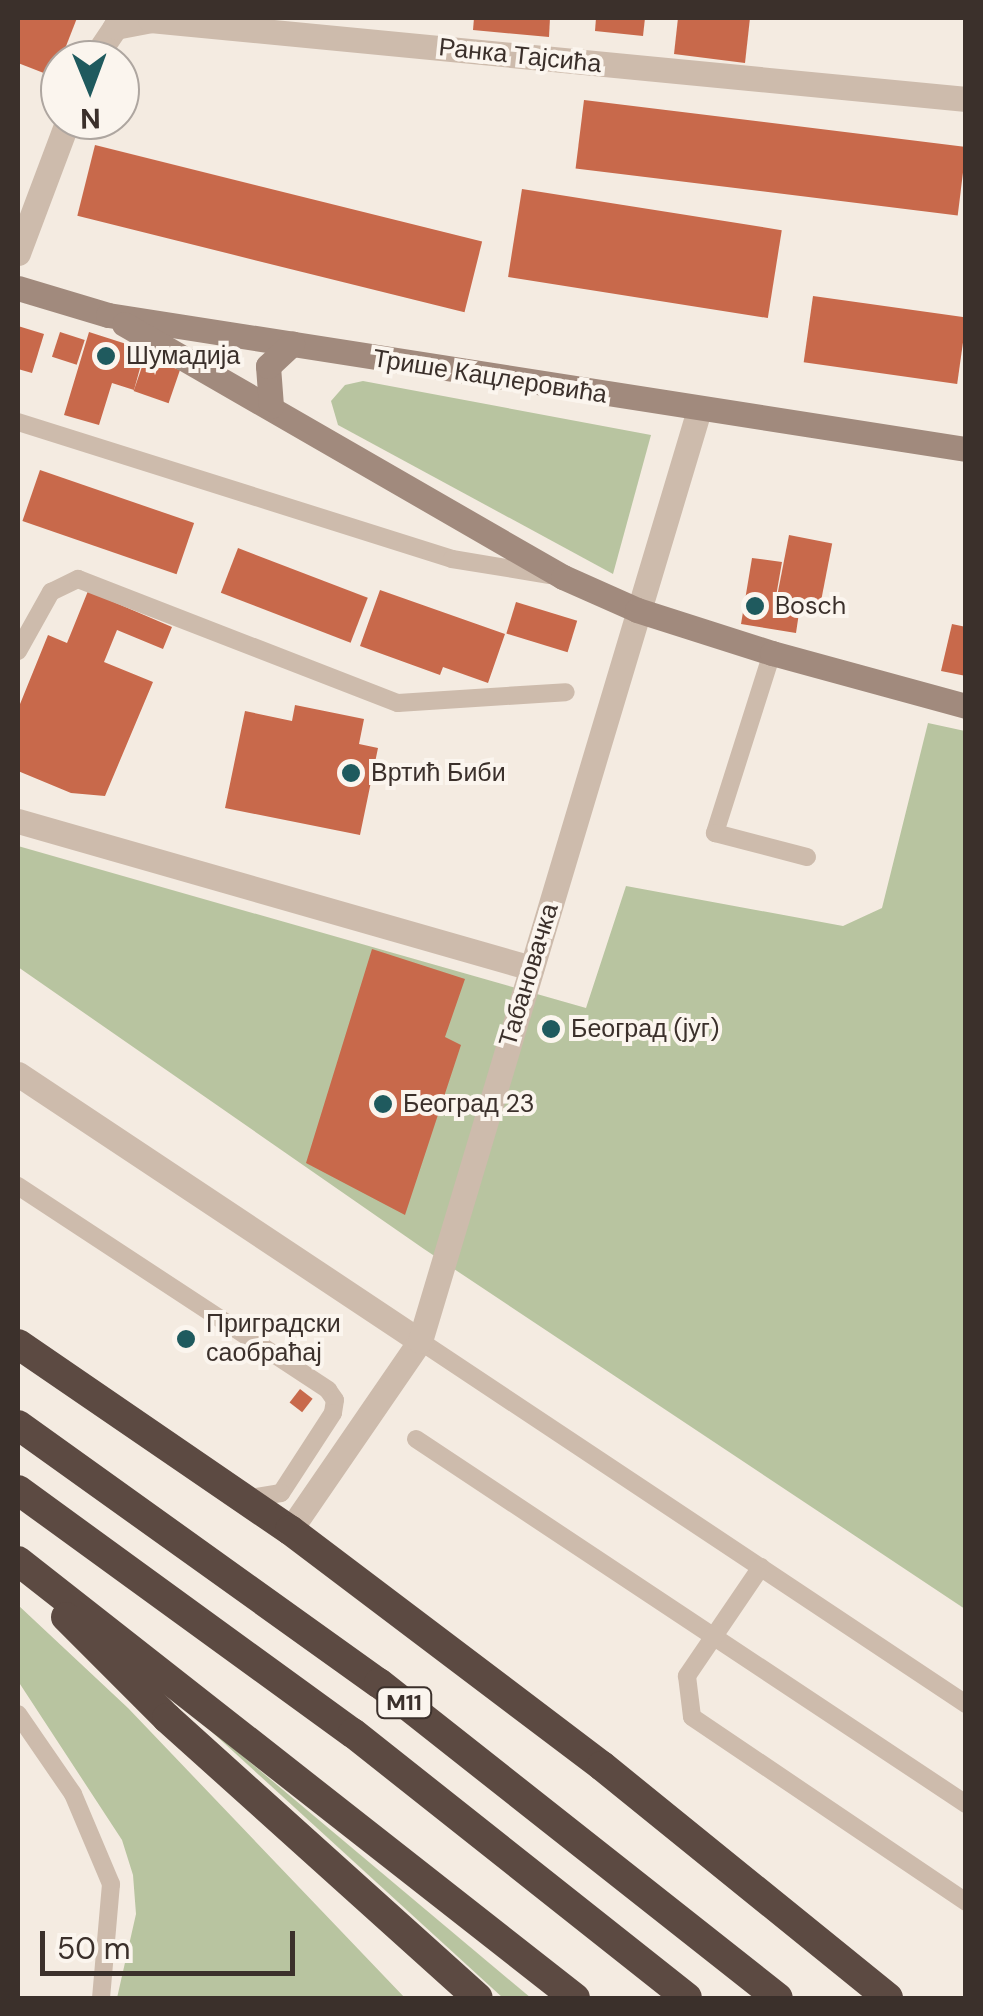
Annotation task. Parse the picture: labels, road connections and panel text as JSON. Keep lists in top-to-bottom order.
{
  "streets": {
    "highway": ["M11"],
    "street": ["Ранка Тајсића", "Трише Кацлеровића", "Табановачка"]
  },
  "crossings": [
    ["Трише Кацлеровића", "Табановачка"]
  ],
  "places": [
    "Шумадија",
    "Bosch",
    "Вртић Биби",
    "Београд (југ)",
    "Београд 23",
    "Приградски саобраћај"
  ],
  "scale_bar": "50 m",
  "north": "bottom"
}
